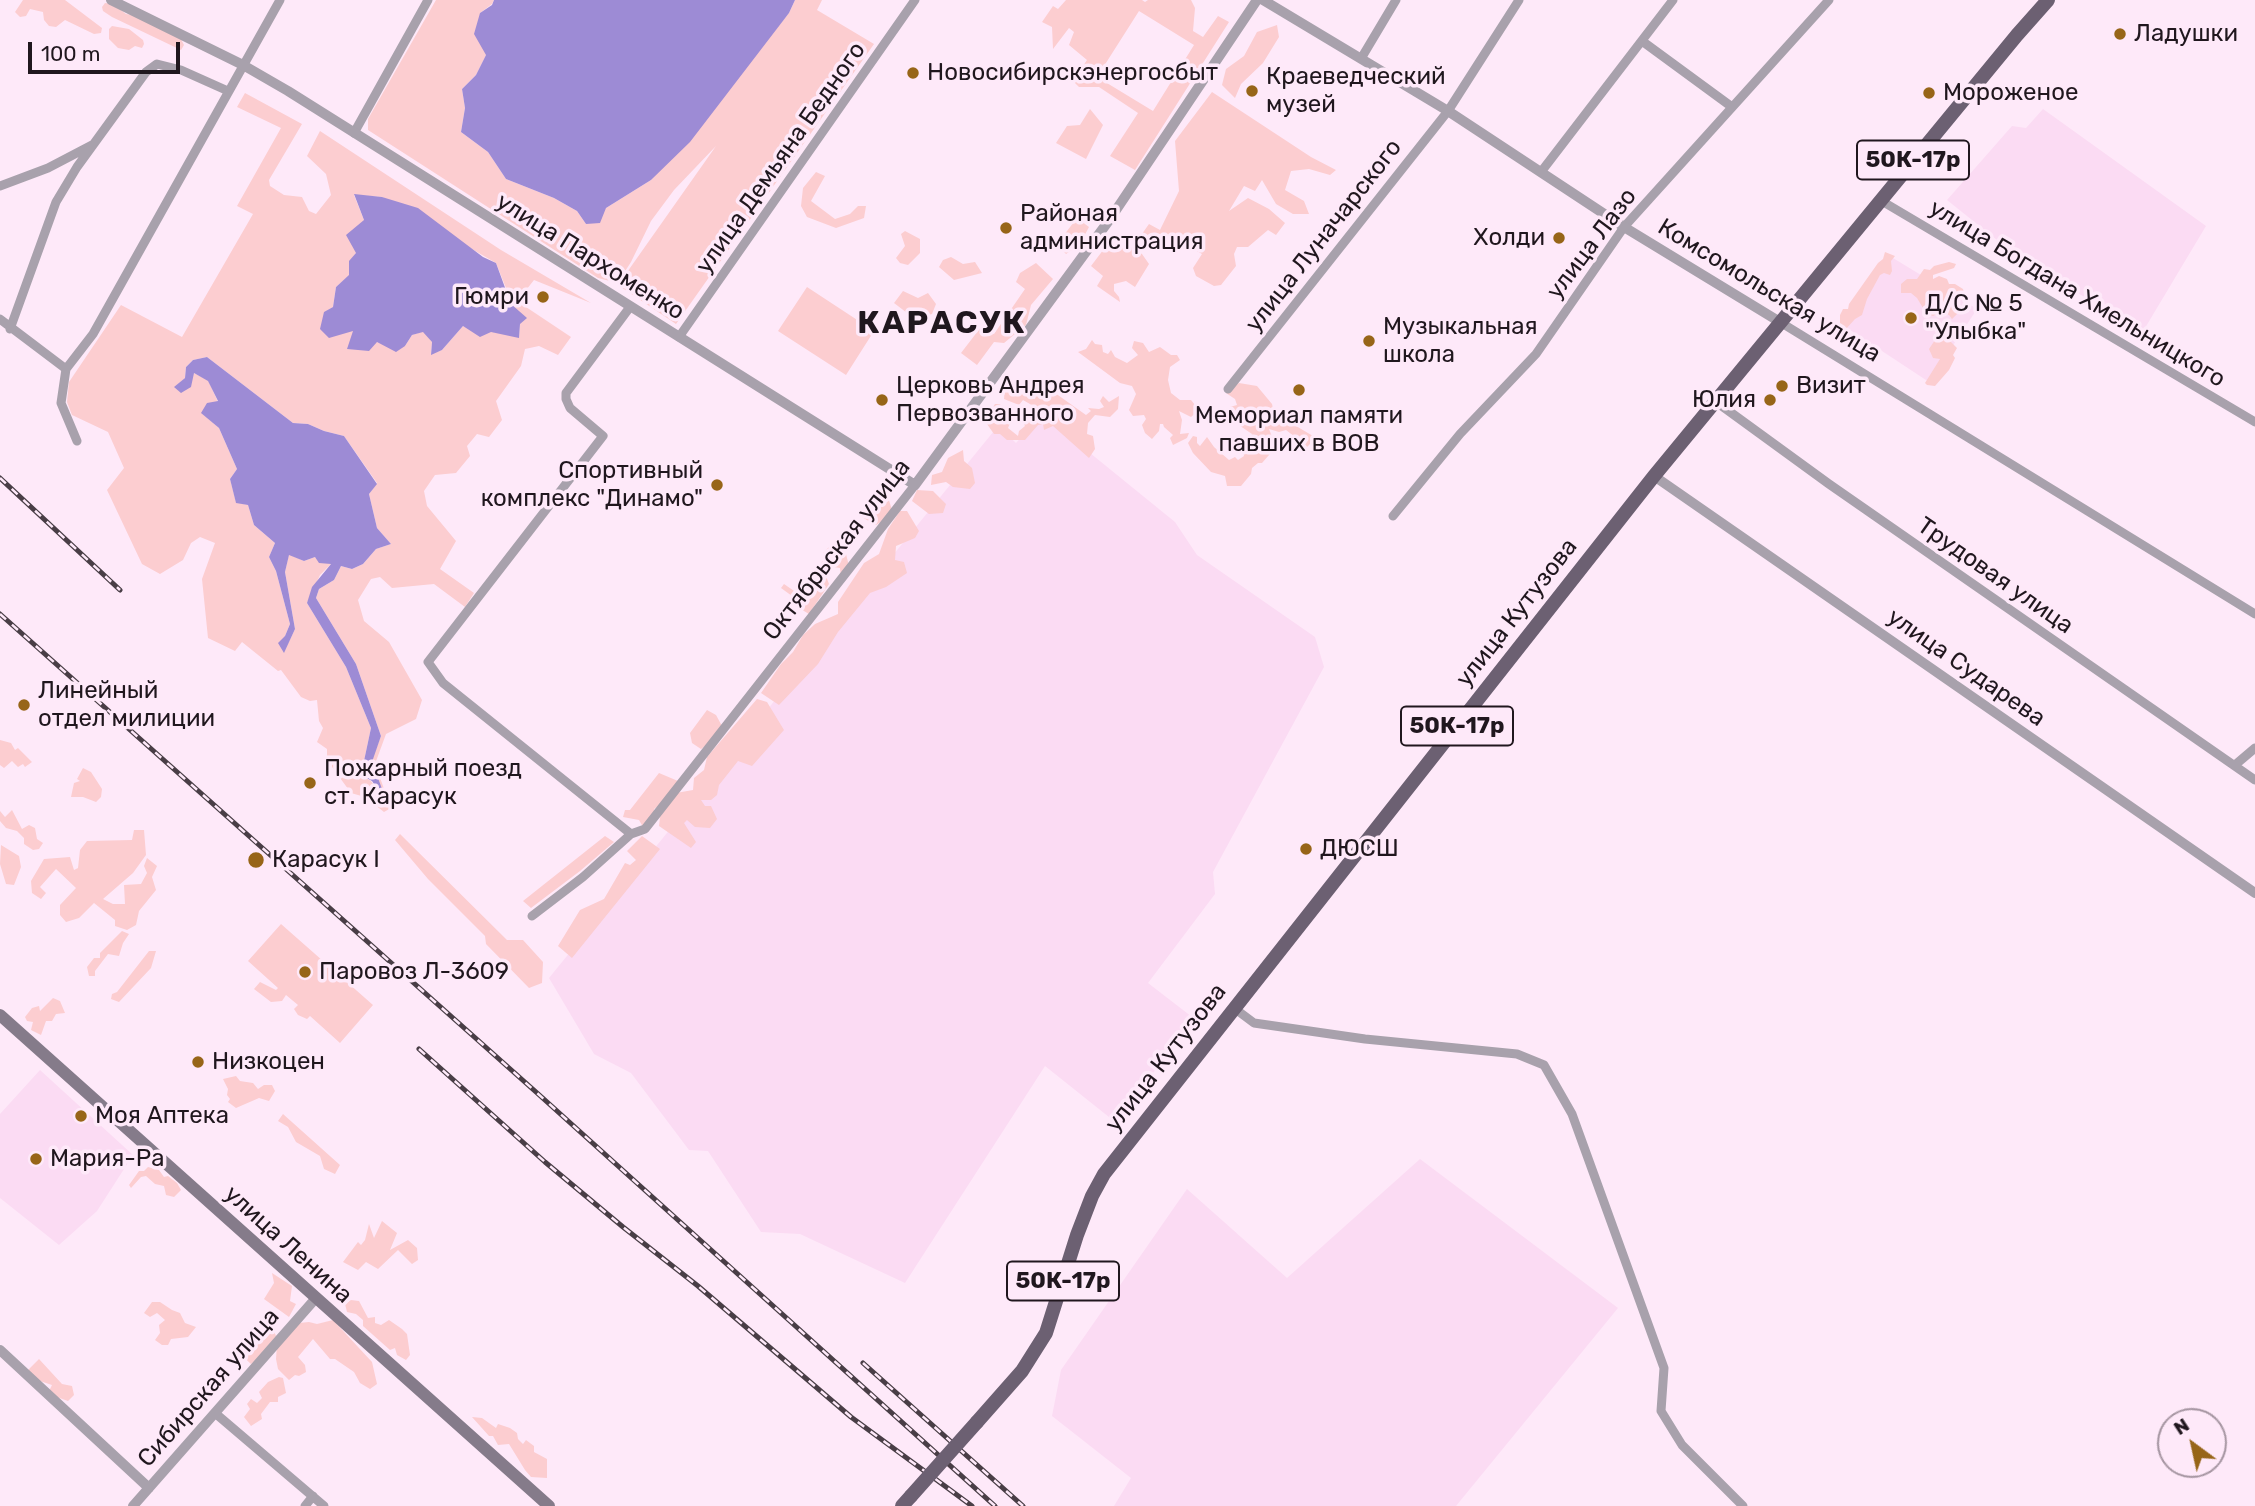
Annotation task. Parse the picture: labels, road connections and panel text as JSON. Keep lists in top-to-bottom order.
{
  "streets": {
    "main road": ["50К-17р", "улица Кутузова", "улица Ленина"],
    "street": [
      "улица Демьяна Бедного",
      "улица Луначарского",
      "улица Лазо",
      "улица Пархоменко",
      "Комсомольская улица",
      "улица Богдана Хмельницкого",
      "Октябрьская улица",
      "Трудовая улица",
      "улица Сударева",
      "Сибирская улица"
    ]
  },
  "crossings": [
    ["улица Демьяна Бедного", "улица Пархоменко"],
    ["улица Луначарского", "Комсомольская улица"],
    ["улица Лазо", "Комсомольская улица"],
    ["улица Пархоменко", "Октябрьская улица"],
    ["Комсомольская улица", "улица Кутузова"],
    ["улица Богдана Хмельницкого", "улица Кутузова"],
    ["Трудовая улица", "улица Кутузова"],
    ["улица Кутузова", "улица Сударева"],
    ["улица Ленина", "Сибирская улица"]
  ],
  "districts": ["КАРАСУК"],
  "places": [
    "Ладушки",
    "Новосибирскэнергосбыт",
    "Краеведческий музей",
    "Мороженое",
    "Районая администрация",
    "Холди",
    "Гюмри",
    "Д/С № 5 \"Улыбка\"",
    "Музыкальная школа",
    "Визит",
    "Мемориал памяти павших в ВОВ",
    "Церковь Андрея Первозванного",
    "Юлия",
    "Спортивный комплекс \"Динамо\"",
    "Линейный отдел милиции",
    "Пожарный поезд ст. Карасук",
    "ДЮСШ",
    "Карасук I",
    "Паровоз Л-3609",
    "Низкоцен",
    "Моя Аптека",
    "Мария-Ра"
  ],
  "scale_bar": "100 m",
  "north": "top left"
}
